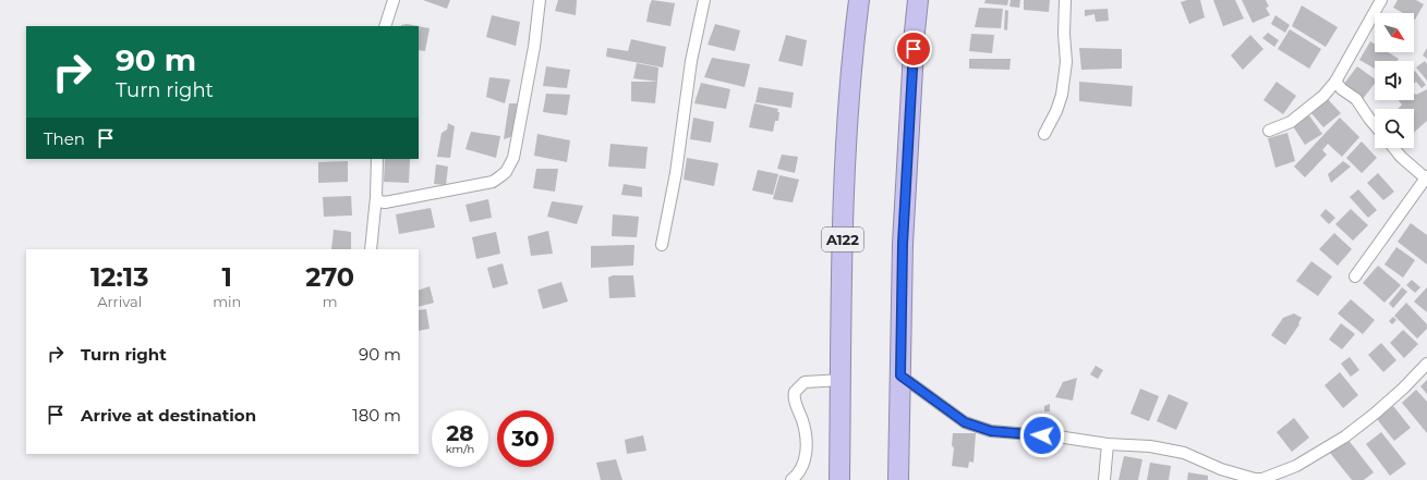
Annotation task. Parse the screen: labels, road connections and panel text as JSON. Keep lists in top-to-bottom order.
{
  "streets": {
    "highway": ["A122"]
  },
  "north": "bottom right",
  "page": {
    "turn": ["90 m", "Turn right"],
    "then": "Then",
    "eta": [
      "12:13",
      "Arrival",
      "1",
      "min",
      "270",
      "m"
    ],
    "list": [
      {
        "name": "Turn right",
        "value": "90 m"
      },
      {
        "name": "Arrive at destination",
        "value": "180 m"
      }
    ],
    "speed": "28 km/h",
    "limit": "30"
  }
}
